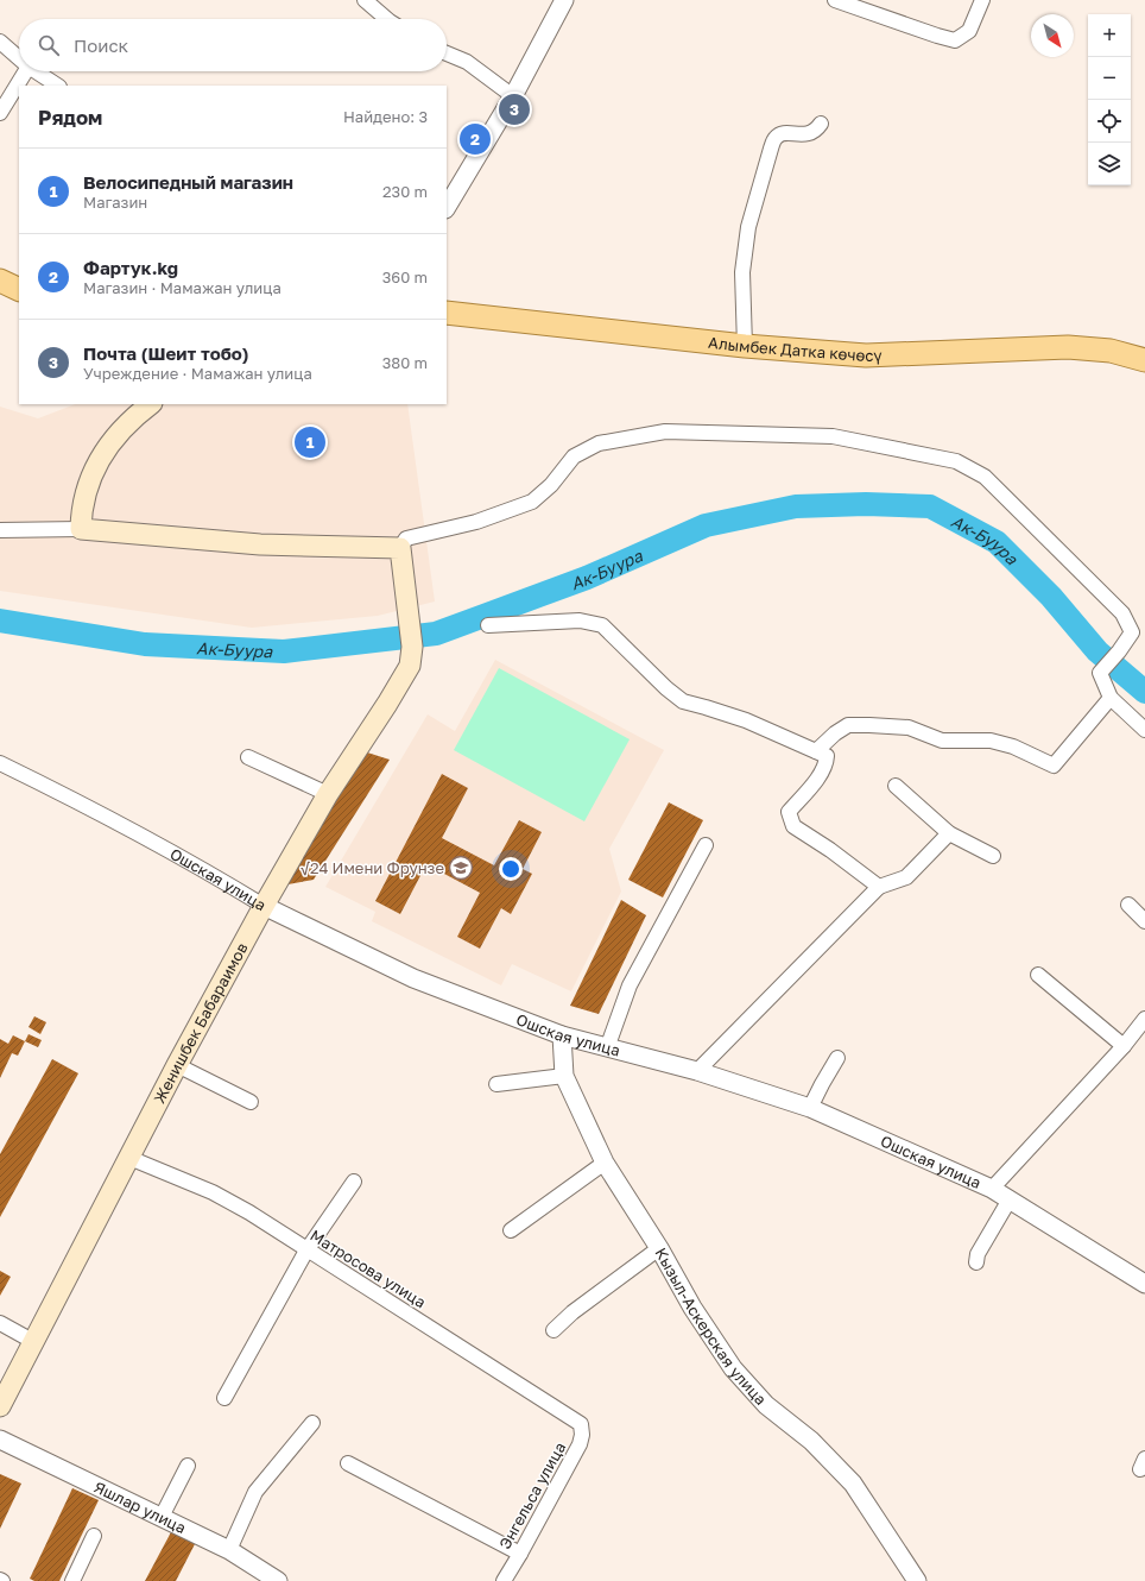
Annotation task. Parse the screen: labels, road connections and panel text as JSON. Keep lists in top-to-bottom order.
{
  "streets": {
    "main road": ["Алымбек Датка көчөсү", "Женишбек Бабараимов"],
    "street": [
      "Ошская улица",
      "Матросова улица",
      "Кызыл-Аскерская улица",
      "Энгельса улица",
      "Яшлар улица"
    ]
  },
  "crossings": [
    ["Ошская улица", "Женишбек Бабараимов"],
    ["Ошская улица", "Кызыл-Аскерская улица"],
    ["Женишбек Бабараимов", "Матросова улица"],
    ["Матросова улица", "Энгельса улица"]
  ],
  "water": ["Ак-Буура"],
  "places": {
    "school or university": ["√24 Имени Фрунзе"]
  },
  "north": "bottom right",
  "page": {
    "map_buttons": ["+", "−"],
    "search": "Поиск",
    "heading": ["Рядом", "Найдено: 3"],
    "pins": ["3", "2", "1"],
    "list": [
      {
        "mark": "1",
        "name": "Велосипедный магазин",
        "note": "Магазин",
        "value": "230 m"
      },
      {
        "mark": "2",
        "name": "Фартук.kg",
        "note": "Магазин · Мамажан улица",
        "value": "360 m"
      },
      {
        "mark": "3",
        "name": "Почта (Шеит тобо)",
        "note": "Учреждение · Мамажан улица",
        "value": "380 m"
      }
    ]
  }
}
